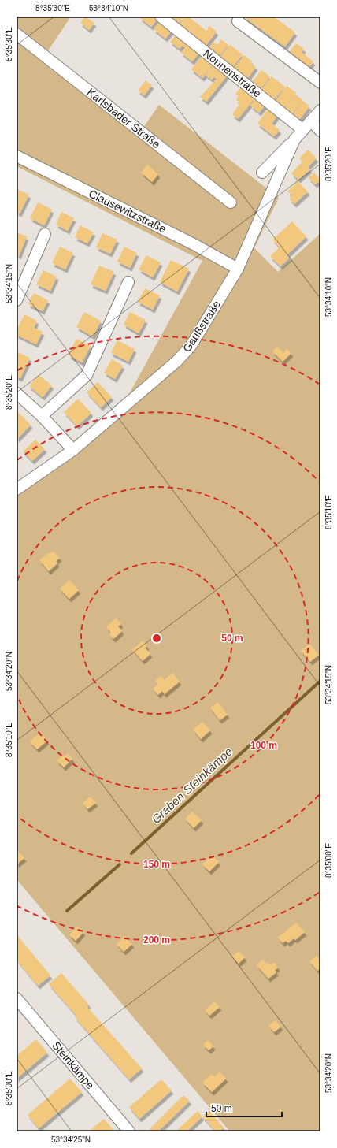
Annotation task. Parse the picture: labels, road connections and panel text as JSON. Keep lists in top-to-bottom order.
{
  "streets": {
    "street": [
      "Nonnenstraße",
      "Karlsbader Straße",
      "Clausewitzstraße",
      "Gaußstraße",
      "Steinkämpe"
    ]
  },
  "crossings": [
    ["Nonnenstraße", "Gaußstraße"],
    ["Clausewitzstraße", "Gaußstraße"]
  ],
  "water": ["Graben Steinkämpe"],
  "scale_bar": "50 m",
  "coordinates": [
    "8°35'30\"E",
    "53°34'10\"N",
    "8°35'20\"E",
    "53°34'15\"N",
    "8°35'10\"E",
    "53°34'20\"N",
    "8°35'00\"E",
    "53°34'25\"N"
  ],
  "rings": [
    "50 m",
    "100 m",
    "150 m",
    "200 m"
  ]
}
